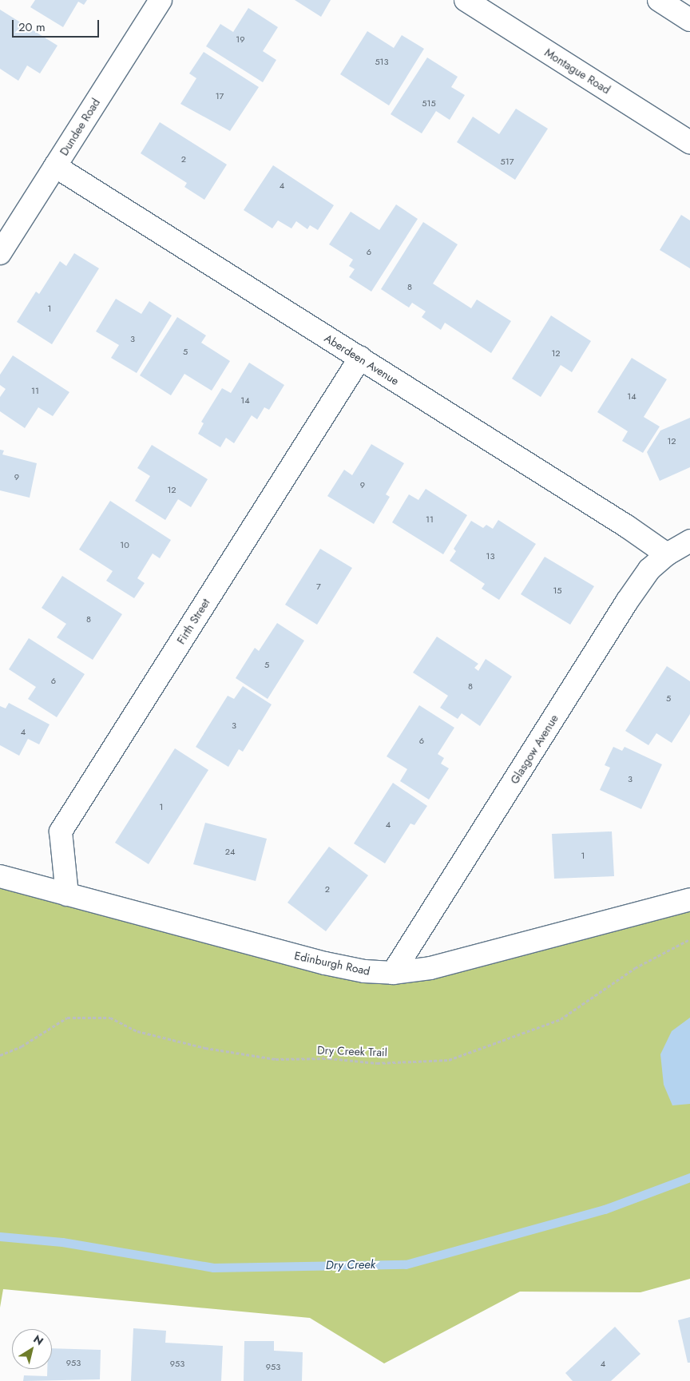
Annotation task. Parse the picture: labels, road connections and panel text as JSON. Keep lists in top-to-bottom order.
{
  "streets": {
    "street": [
      "Montague Road",
      "Dundee Road",
      "Aberdeen Avenue",
      "Firth Street",
      "Glasgow Avenue",
      "Edinburgh Road"
    ],
    "path": ["Dry Creek Trail"]
  },
  "crossings": [
    ["Dundee Road", "Aberdeen Avenue"],
    ["Aberdeen Avenue", "Firth Street"],
    ["Aberdeen Avenue", "Glasgow Avenue"],
    ["Firth Street", "Edinburgh Road"],
    ["Glasgow Avenue", "Edinburgh Road"]
  ],
  "water": ["Dry Creek"],
  "house_numbers": [
    "19",
    "513",
    "17",
    "515",
    "2",
    "517",
    "4",
    "6",
    "8",
    "1",
    "3",
    "5",
    "12",
    "11",
    "14",
    "14",
    "12",
    "9",
    "9",
    "12",
    "11",
    "10",
    "13",
    "7",
    "15",
    "8",
    "5",
    "6",
    "8",
    "5",
    "3",
    "4",
    "6",
    "3",
    "1",
    "4",
    "24",
    "1",
    "2",
    "953",
    "953",
    "4",
    "953"
  ],
  "scale_bar": "20 m",
  "north": "top right"
}
